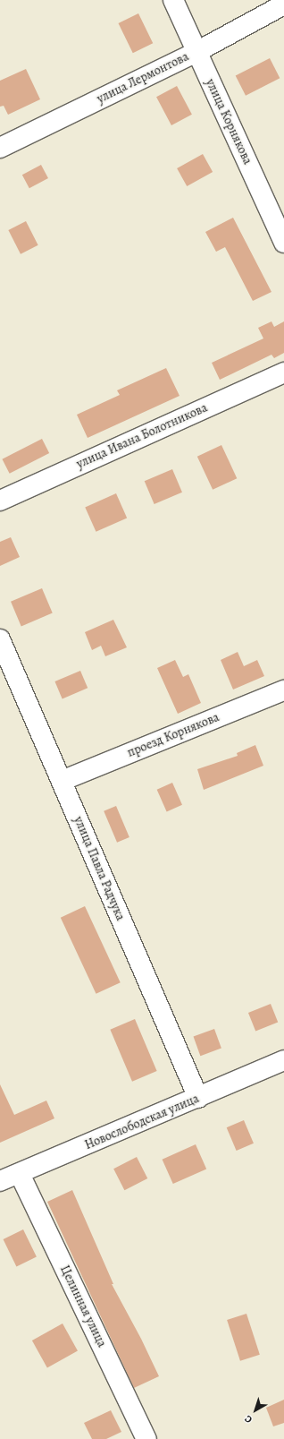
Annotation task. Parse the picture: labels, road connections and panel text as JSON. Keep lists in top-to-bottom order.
{
  "streets": {
    "street": [
      "улица Лермонтова",
      "улица Корнякова",
      "улица Ивана Болотникова",
      "проезд Корнякова",
      "улица Павла Радчука",
      "Новослободская улица",
      "Целинная улица"
    ]
  },
  "crossings": [
    ["улица Лермонтова", "улица Корнякова"],
    ["проезд Корнякова", "улица Павла Радчука"],
    ["улица Павла Радчука", "Новослободская улица"],
    ["Новослободская улица", "Целинная улица"]
  ],
  "north": "bottom left"
}
